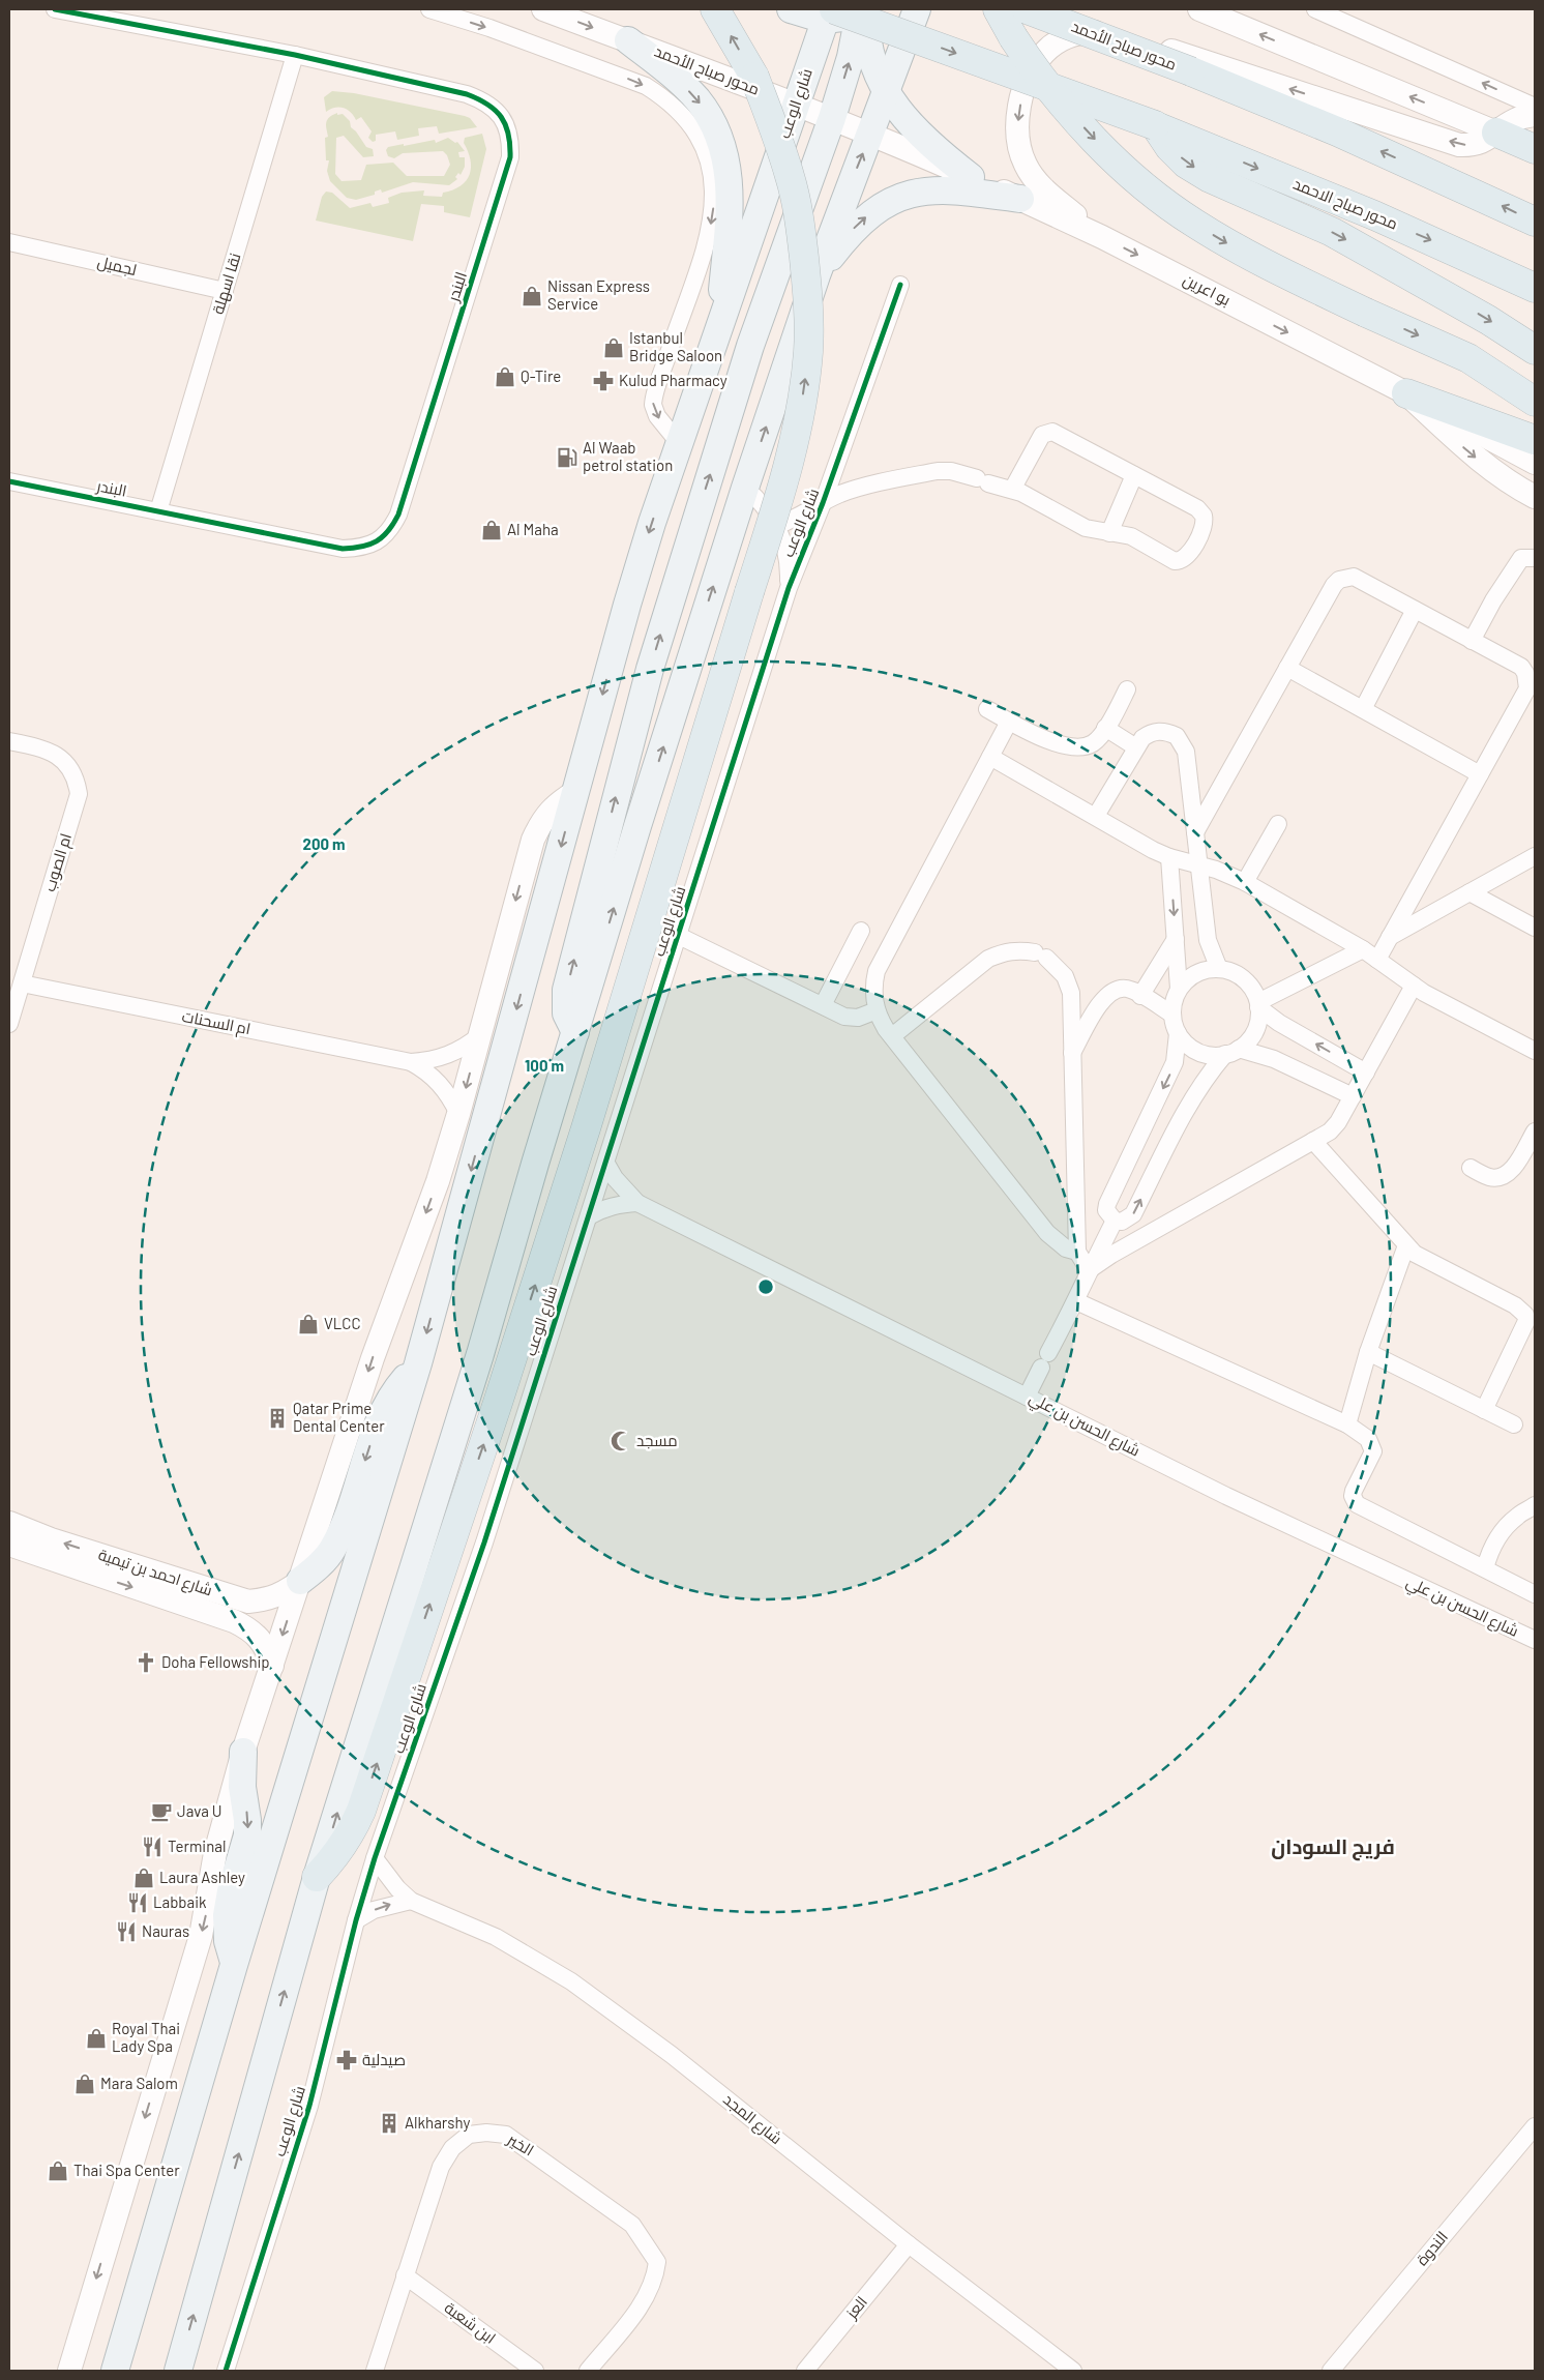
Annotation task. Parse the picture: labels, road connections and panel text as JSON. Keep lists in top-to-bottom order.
{
  "streets": {
    "highway": ["محور صباح الأحمد", "محور صباح الاحمد"],
    "main road": ["شارع الوعب"],
    "street": [
      "لجميل",
      "نقا اسهلة",
      "البندر",
      "بو اعرين",
      "ام الصوب",
      "ام السحنات",
      "شارع الحسن بن علي",
      "شارع احمد بن تيمية",
      "شارع المجد",
      "الخير",
      "الندوة",
      "العز",
      "ابن شعبة"
    ]
  },
  "crossings": [
    ["محور صباح الأحمد", "شارع الوعب"],
    ["محور صباح الأحمد", "بو اعرين"],
    ["شارع الوعب", "شارع الحسن بن علي"],
    ["شارع الوعب", "شارع المجد"],
    ["لجميل", "نقا اسهلة"],
    ["نقا اسهلة", "البندر"],
    ["ام الصوب", "ام السحنات"],
    ["شارع المجد", "العز"],
    ["الخير", "ابن شعبة"]
  ],
  "one_way": ["بو اعرين"],
  "districts": ["فريج السودان"],
  "places": {
    "shop": [
      "Nissan Express Service",
      "Istanbul Bridge Saloon",
      "Q-Tire",
      "Al Maha",
      "VLCC",
      "Laura Ashley",
      "Royal Thai Lady Spa",
      "Mara Salom",
      "Thai Spa Center"
    ],
    "pharmacy": ["Kulud Pharmacy", "صيدلية"],
    "fuel station": ["Al Waab petrol station"],
    "building": ["Qatar Prime Dental Center", "Alkharshy"],
    "mosque": ["مسجد"],
    "church": ["Doha Fellowship"],
    "cafe": ["Java U"],
    "restaurant": ["Terminal", "Labbaik", "Nauras"]
  },
  "rings": ["200 m", "100 m"]
}
